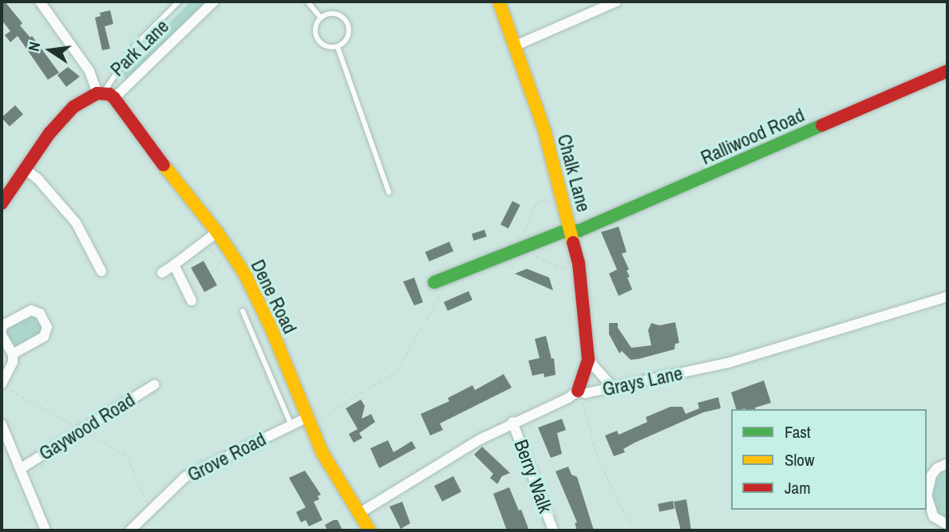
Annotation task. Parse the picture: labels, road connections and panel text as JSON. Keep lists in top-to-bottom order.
{
  "streets": {
    "street": [
      "Park Lane",
      "Ralliwood Road",
      "Chalk Lane",
      "Dene Road",
      "Grays Lane",
      "Gaywood Road",
      "Grove Road",
      "Berry Walk"
    ]
  },
  "crossings": [
    ["Park Lane", "Dene Road"],
    ["Ralliwood Road", "Chalk Lane"],
    ["Chalk Lane", "Grays Lane"],
    ["Dene Road", "Grays Lane"],
    ["Dene Road", "Grove Road"],
    ["Grays Lane", "Berry Walk"]
  ],
  "legend": ["Fast", "Slow", "Jam"],
  "north": "left"
}
